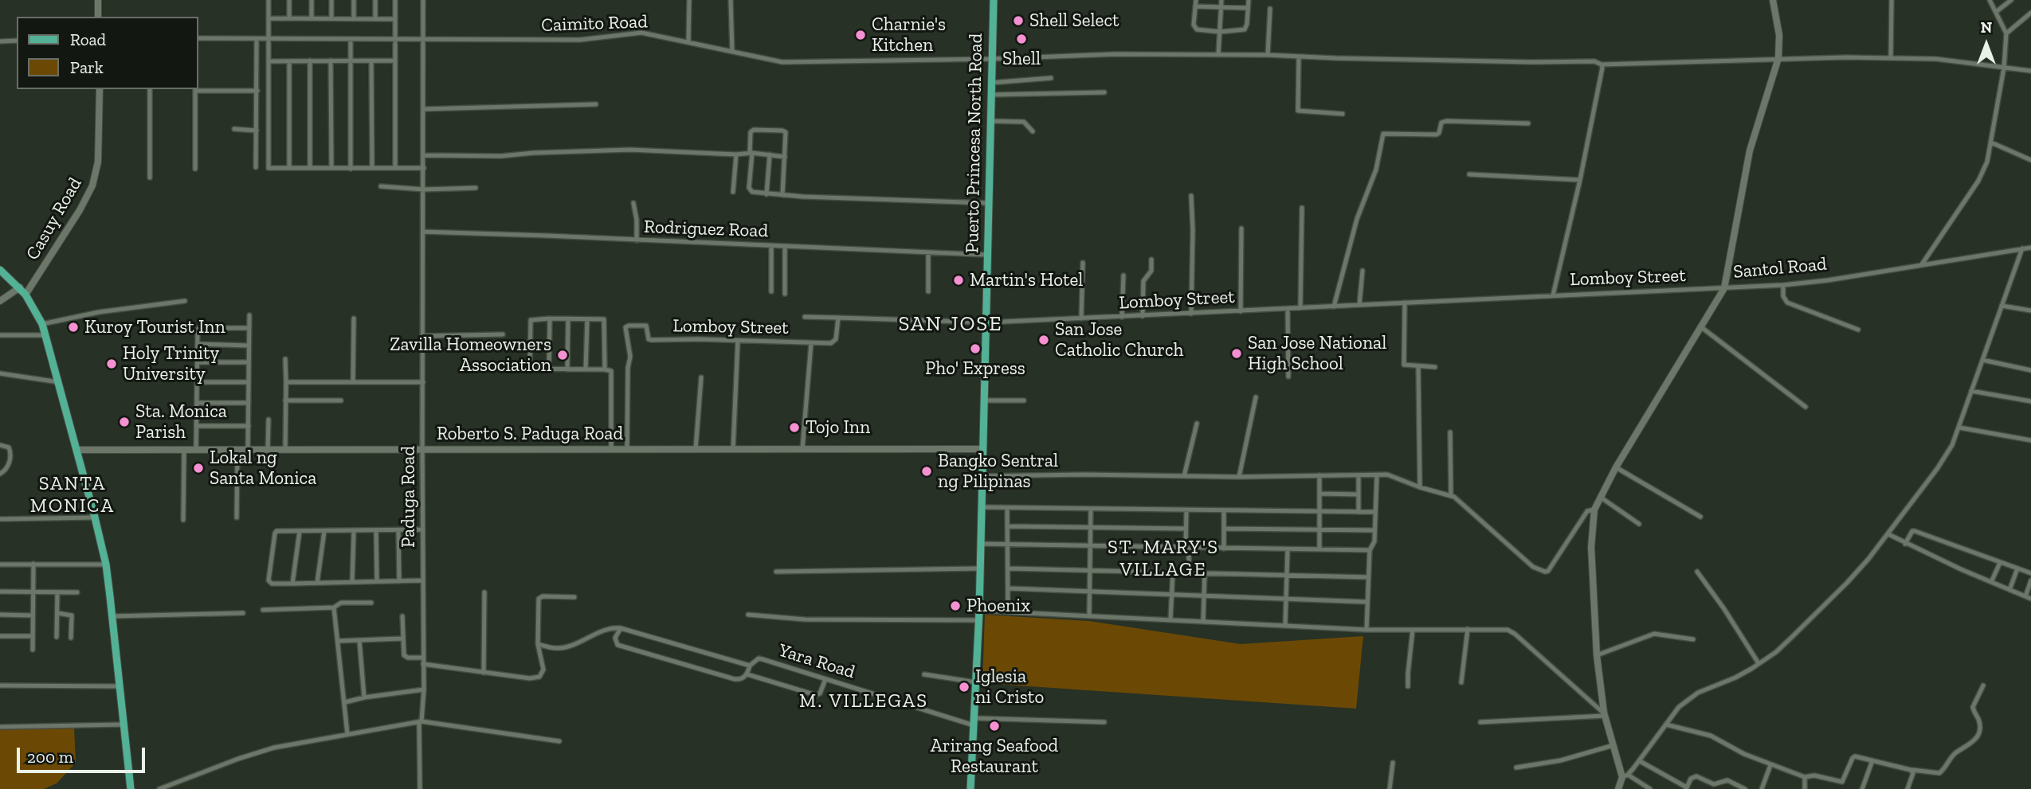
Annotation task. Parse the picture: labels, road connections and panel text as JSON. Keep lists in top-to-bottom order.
{
  "streets": {
    "main road": ["Puerto Princesa North Road"],
    "street": [
      "Caimito Road",
      "Casuy Road",
      "Rodriguez Road",
      "Santol Road",
      "Lomboy Street",
      "Roberto S. Paduga Road",
      "Paduga Road",
      "Yara Road"
    ]
  },
  "crossings": [
    ["Caimito Road", "Puerto Princesa North Road"],
    ["Caimito Road", "Santol Road"],
    ["Caimito Road", "Paduga Road"],
    ["Puerto Princesa North Road", "Rodriguez Road"],
    ["Puerto Princesa North Road", "Lomboy Street"],
    ["Puerto Princesa North Road", "Roberto S. Paduga Road"],
    ["Puerto Princesa North Road", "Yara Road"],
    ["Rodriguez Road", "Paduga Road"],
    ["Santol Road", "Lomboy Street"],
    ["Lomboy Street", "Roberto S. Paduga Road"],
    ["Roberto S. Paduga Road", "Paduga Road"]
  ],
  "districts": [
    "SAN JOSE",
    "SANTA MONICA",
    "ST. MARY'S VILLAGE",
    "M. VILLEGAS"
  ],
  "places": [
    "Shell Select",
    "Charnie's Kitchen",
    "Shell",
    "Martin's Hotel",
    "Kuroy Tourist Inn",
    "San Jose Catholic Church",
    "Pho' Express",
    "San Jose National High School",
    "Zavilla Homeowners Association",
    "Holy Trinity University",
    "Sta. Monica Parish",
    "Tojo Inn",
    "Lokal ng Santa Monica",
    "Bangko Sentral ng Pilipinas",
    "Phoenix",
    "Iglesia ni Cristo",
    "Arirang Seafood Restaurant"
  ],
  "legend": ["Road", "Park"],
  "scale_bar": "200 m",
  "north": "top"
}
